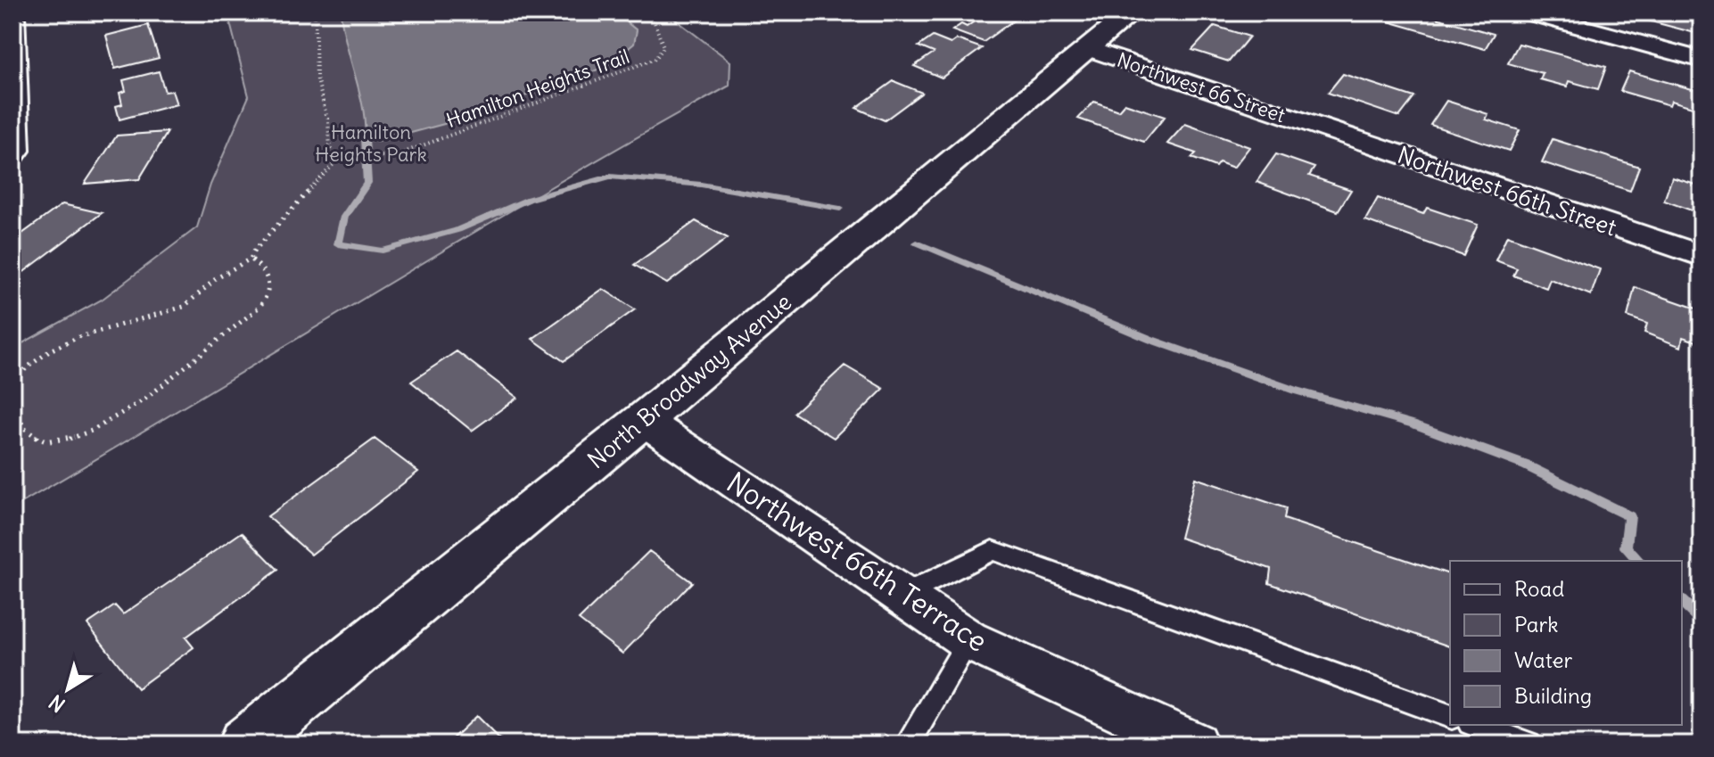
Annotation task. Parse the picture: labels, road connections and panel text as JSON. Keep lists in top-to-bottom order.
{
  "streets": {
    "street": [
      "Northwest 66 Street",
      "Northwest 66th Street",
      "North Broadway Avenue",
      "Northwest 66th Terrace"
    ],
    "path": ["Hamilton Heights Trail"]
  },
  "crossings": [
    ["Northwest 66 Street", "Northwest 66th Street"],
    ["Northwest 66 Street", "North Broadway Avenue"],
    ["North Broadway Avenue", "Northwest 66th Terrace"]
  ],
  "parks": ["Hamilton Heights Park"],
  "legend": [
    "Road",
    "Park",
    "Water",
    "Building"
  ],
  "north": "bottom left"
}
